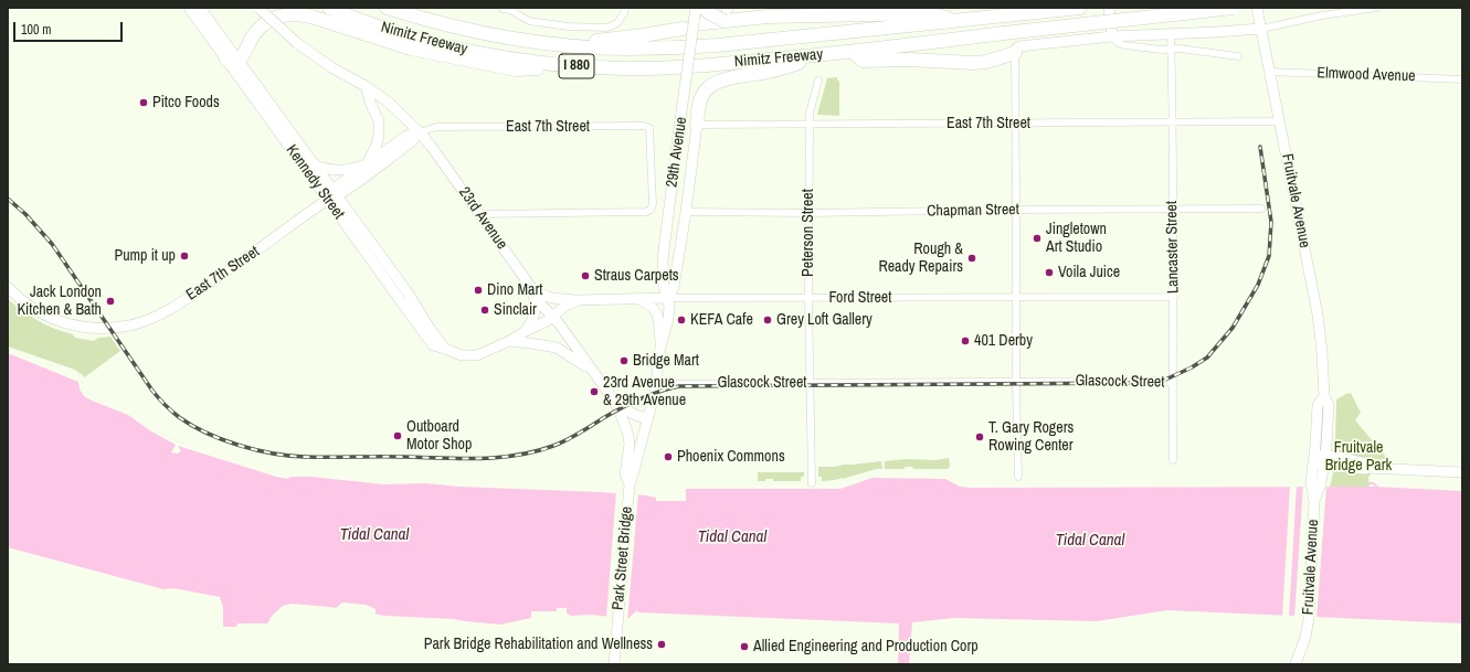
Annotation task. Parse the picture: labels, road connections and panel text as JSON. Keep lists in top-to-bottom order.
{
  "streets": {
    "highway": ["Nimitz Freeway", "I 880"],
    "main road": [
      "East 7th Street",
      "29th Avenue",
      "Kennedy Street",
      "Fruitvale Avenue",
      "23rd Avenue",
      "Ford Street",
      "Park Street Bridge"
    ],
    "street": [
      "Elmwood Avenue",
      "Chapman Street",
      "Peterson Street",
      "Lancaster Street",
      "Glascock Street"
    ]
  },
  "crossings": [
    ["Elmwood Avenue", "Fruitvale Avenue"],
    ["East 7th Street", "29th Avenue"],
    ["East 7th Street", "Kennedy Street"],
    ["East 7th Street", "Fruitvale Avenue"],
    ["East 7th Street", "23rd Avenue"],
    ["East 7th Street", "Peterson Street"],
    ["East 7th Street", "Lancaster Street"],
    ["29th Avenue", "Chapman Street"],
    ["29th Avenue", "23rd Avenue"],
    ["29th Avenue", "Ford Street"],
    ["29th Avenue", "Glascock Street"],
    ["29th Avenue", "Park Street Bridge"],
    ["Kennedy Street", "23rd Avenue"],
    ["Kennedy Street", "Ford Street"],
    ["Chapman Street", "Peterson Street"],
    ["Chapman Street", "Lancaster Street"],
    ["23rd Avenue", "Ford Street"],
    ["23rd Avenue", "Park Street Bridge"],
    ["Peterson Street", "Ford Street"],
    ["Peterson Street", "Glascock Street"],
    ["Lancaster Street", "Ford Street"],
    ["Lancaster Street", "Glascock Street"]
  ],
  "water": ["Tidal Canal"],
  "parks": ["Fruitvale Bridge Park"],
  "places": [
    "Pitco Foods",
    "Jingletown Art Studio",
    "Pump it up",
    "Rough & Ready Repairs",
    "Voila Juice",
    "Straus Carpets",
    "Dino Mart",
    "Jack London Kitchen & Bath",
    "Sinclair",
    "KEFA Cafe",
    "Grey Loft Gallery",
    "401 Derby",
    "Bridge Mart",
    "23rd Avenue & 29th Avenue",
    "Outboard Motor Shop",
    "T. Gary Rogers Rowing Center",
    "Phoenix Commons",
    "Park Bridge Rehabilitation and Wellness",
    "Allied Engineering and Production Corp"
  ],
  "scale_bar": "100 m"
}
